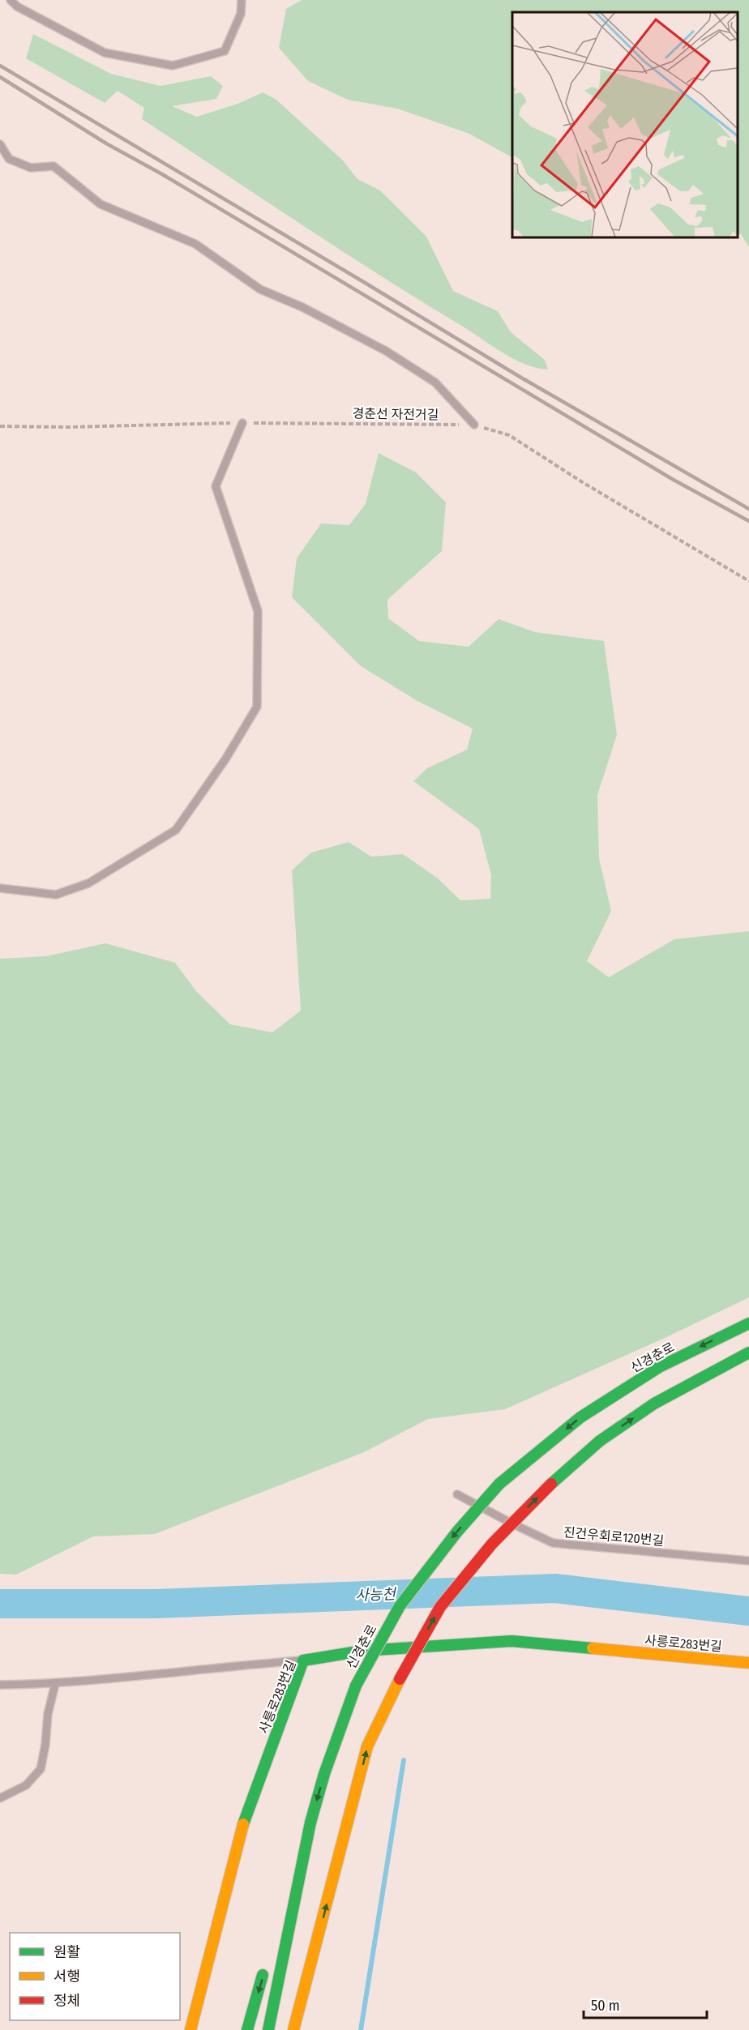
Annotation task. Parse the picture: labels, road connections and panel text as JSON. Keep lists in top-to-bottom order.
{
  "streets": {
    "main road": ["신경춘로", "사릉로283번길"],
    "lane": ["진건우회로120번길"],
    "path": ["경춘선 자전거길"]
  },
  "water": ["사능천"],
  "legend": ["원활", "서행", "정체"],
  "scale_bar": "50 m"
}
